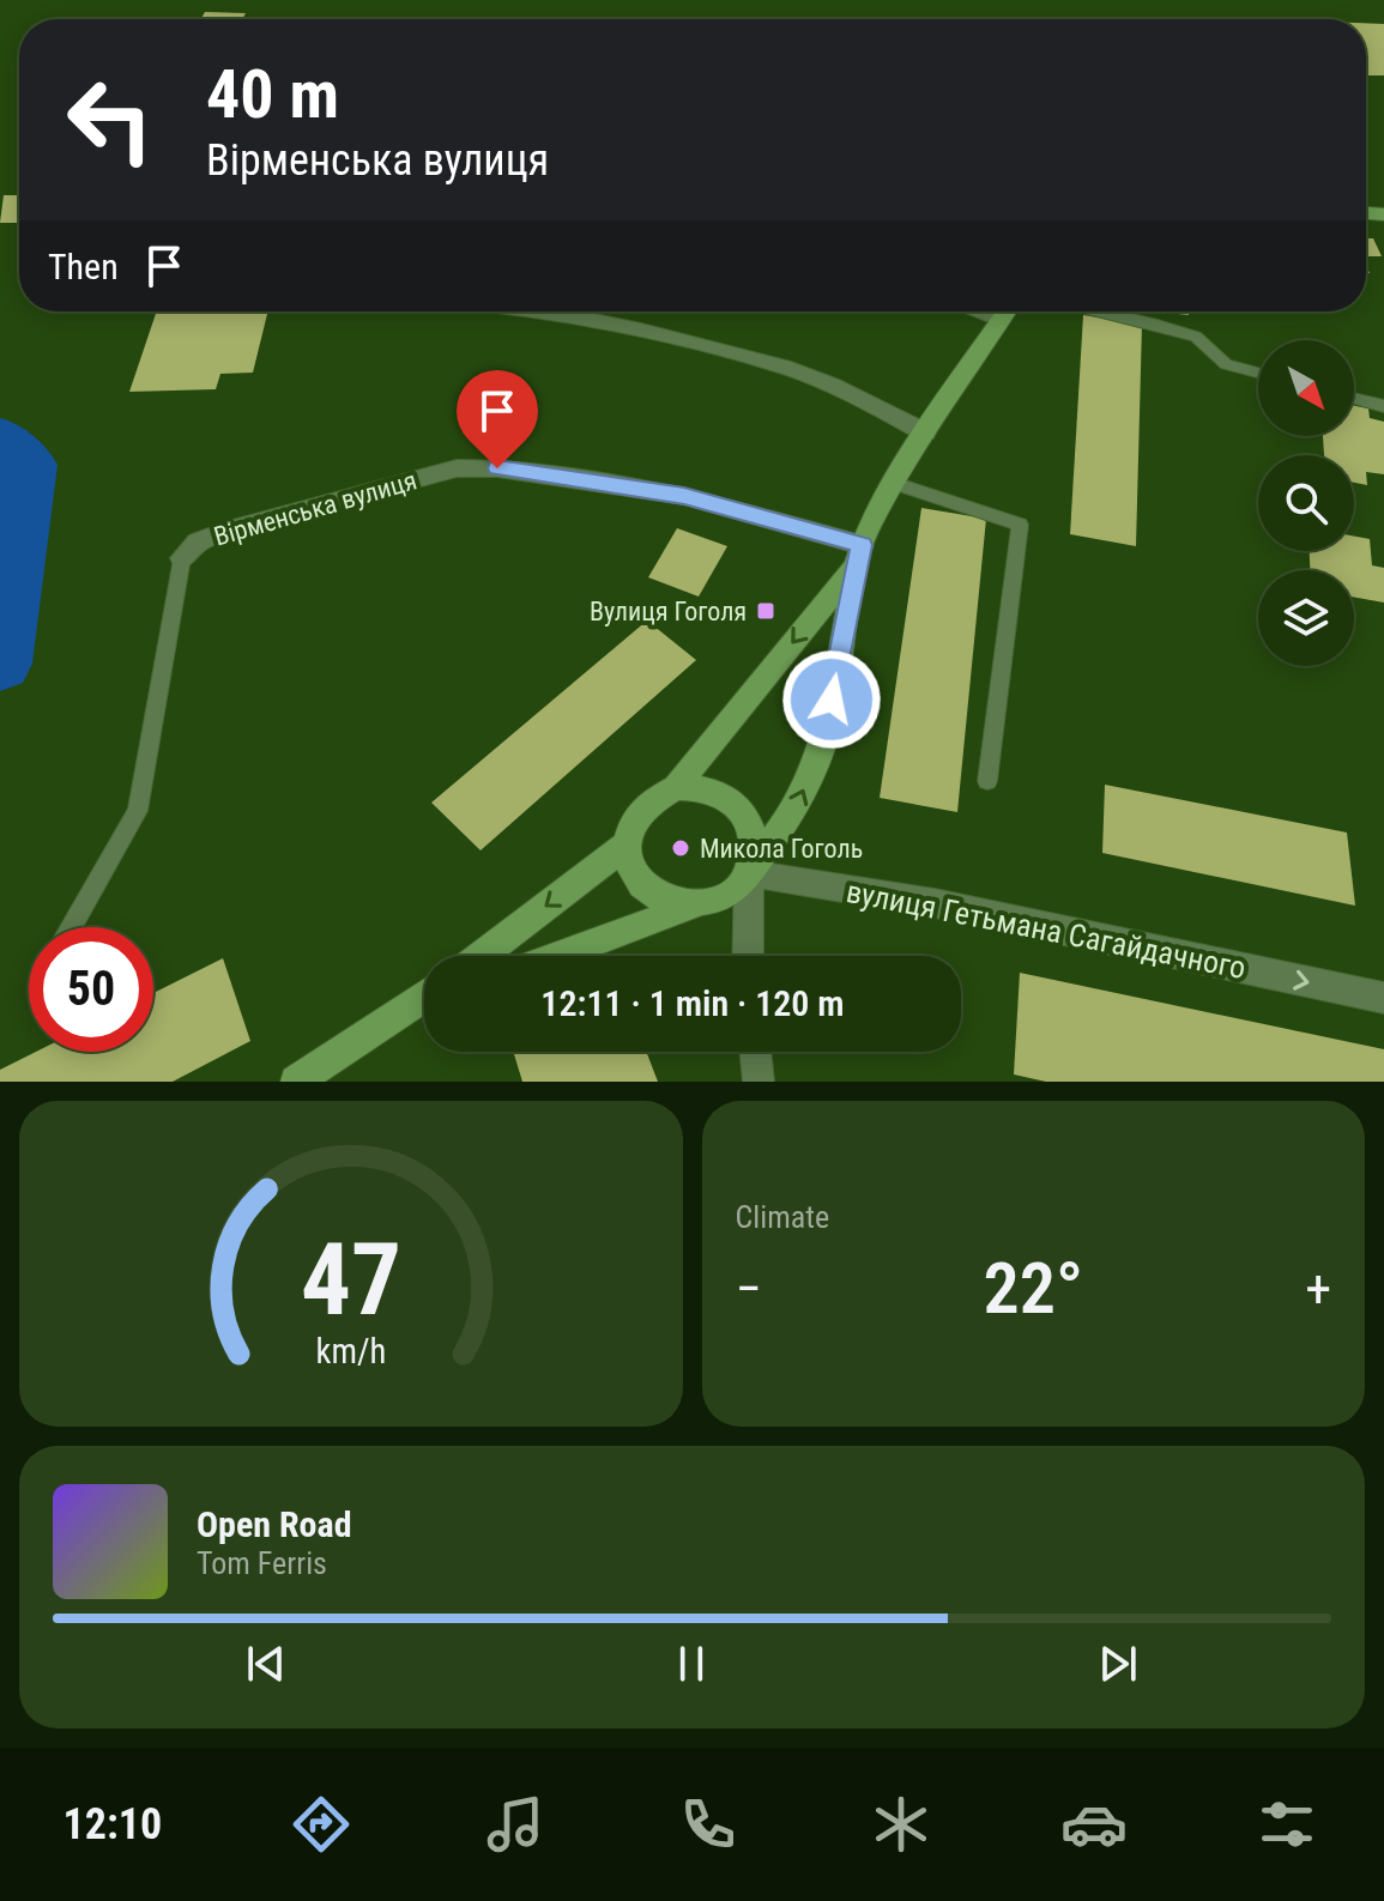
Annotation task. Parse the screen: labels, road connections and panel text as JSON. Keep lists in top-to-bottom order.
{
  "streets": {
    "street": ["Вірменська вулиця", "вулиця Гетьмана Сагайдачного"]
  },
  "one_way": ["вулиця Гетьмана Сагайдачного"],
  "places": {
    "transit": ["Вулиця Гоголя"],
    "other": ["Микола Гоголь"]
  },
  "north": "bottom right",
  "page": {
    "turn": ["40 m", "Вірменська вулиця"],
    "then": "Then",
    "limit": "50",
    "trip": "12:11 · 1 min · 120 m",
    "tile": "Climate",
    "heat": ["−", "22°", "+"],
    "song": ["Open Road", "Tom Ferris"],
    "tabs": "12:10",
    "gauge": ["47", "km/h"]
  }
}
